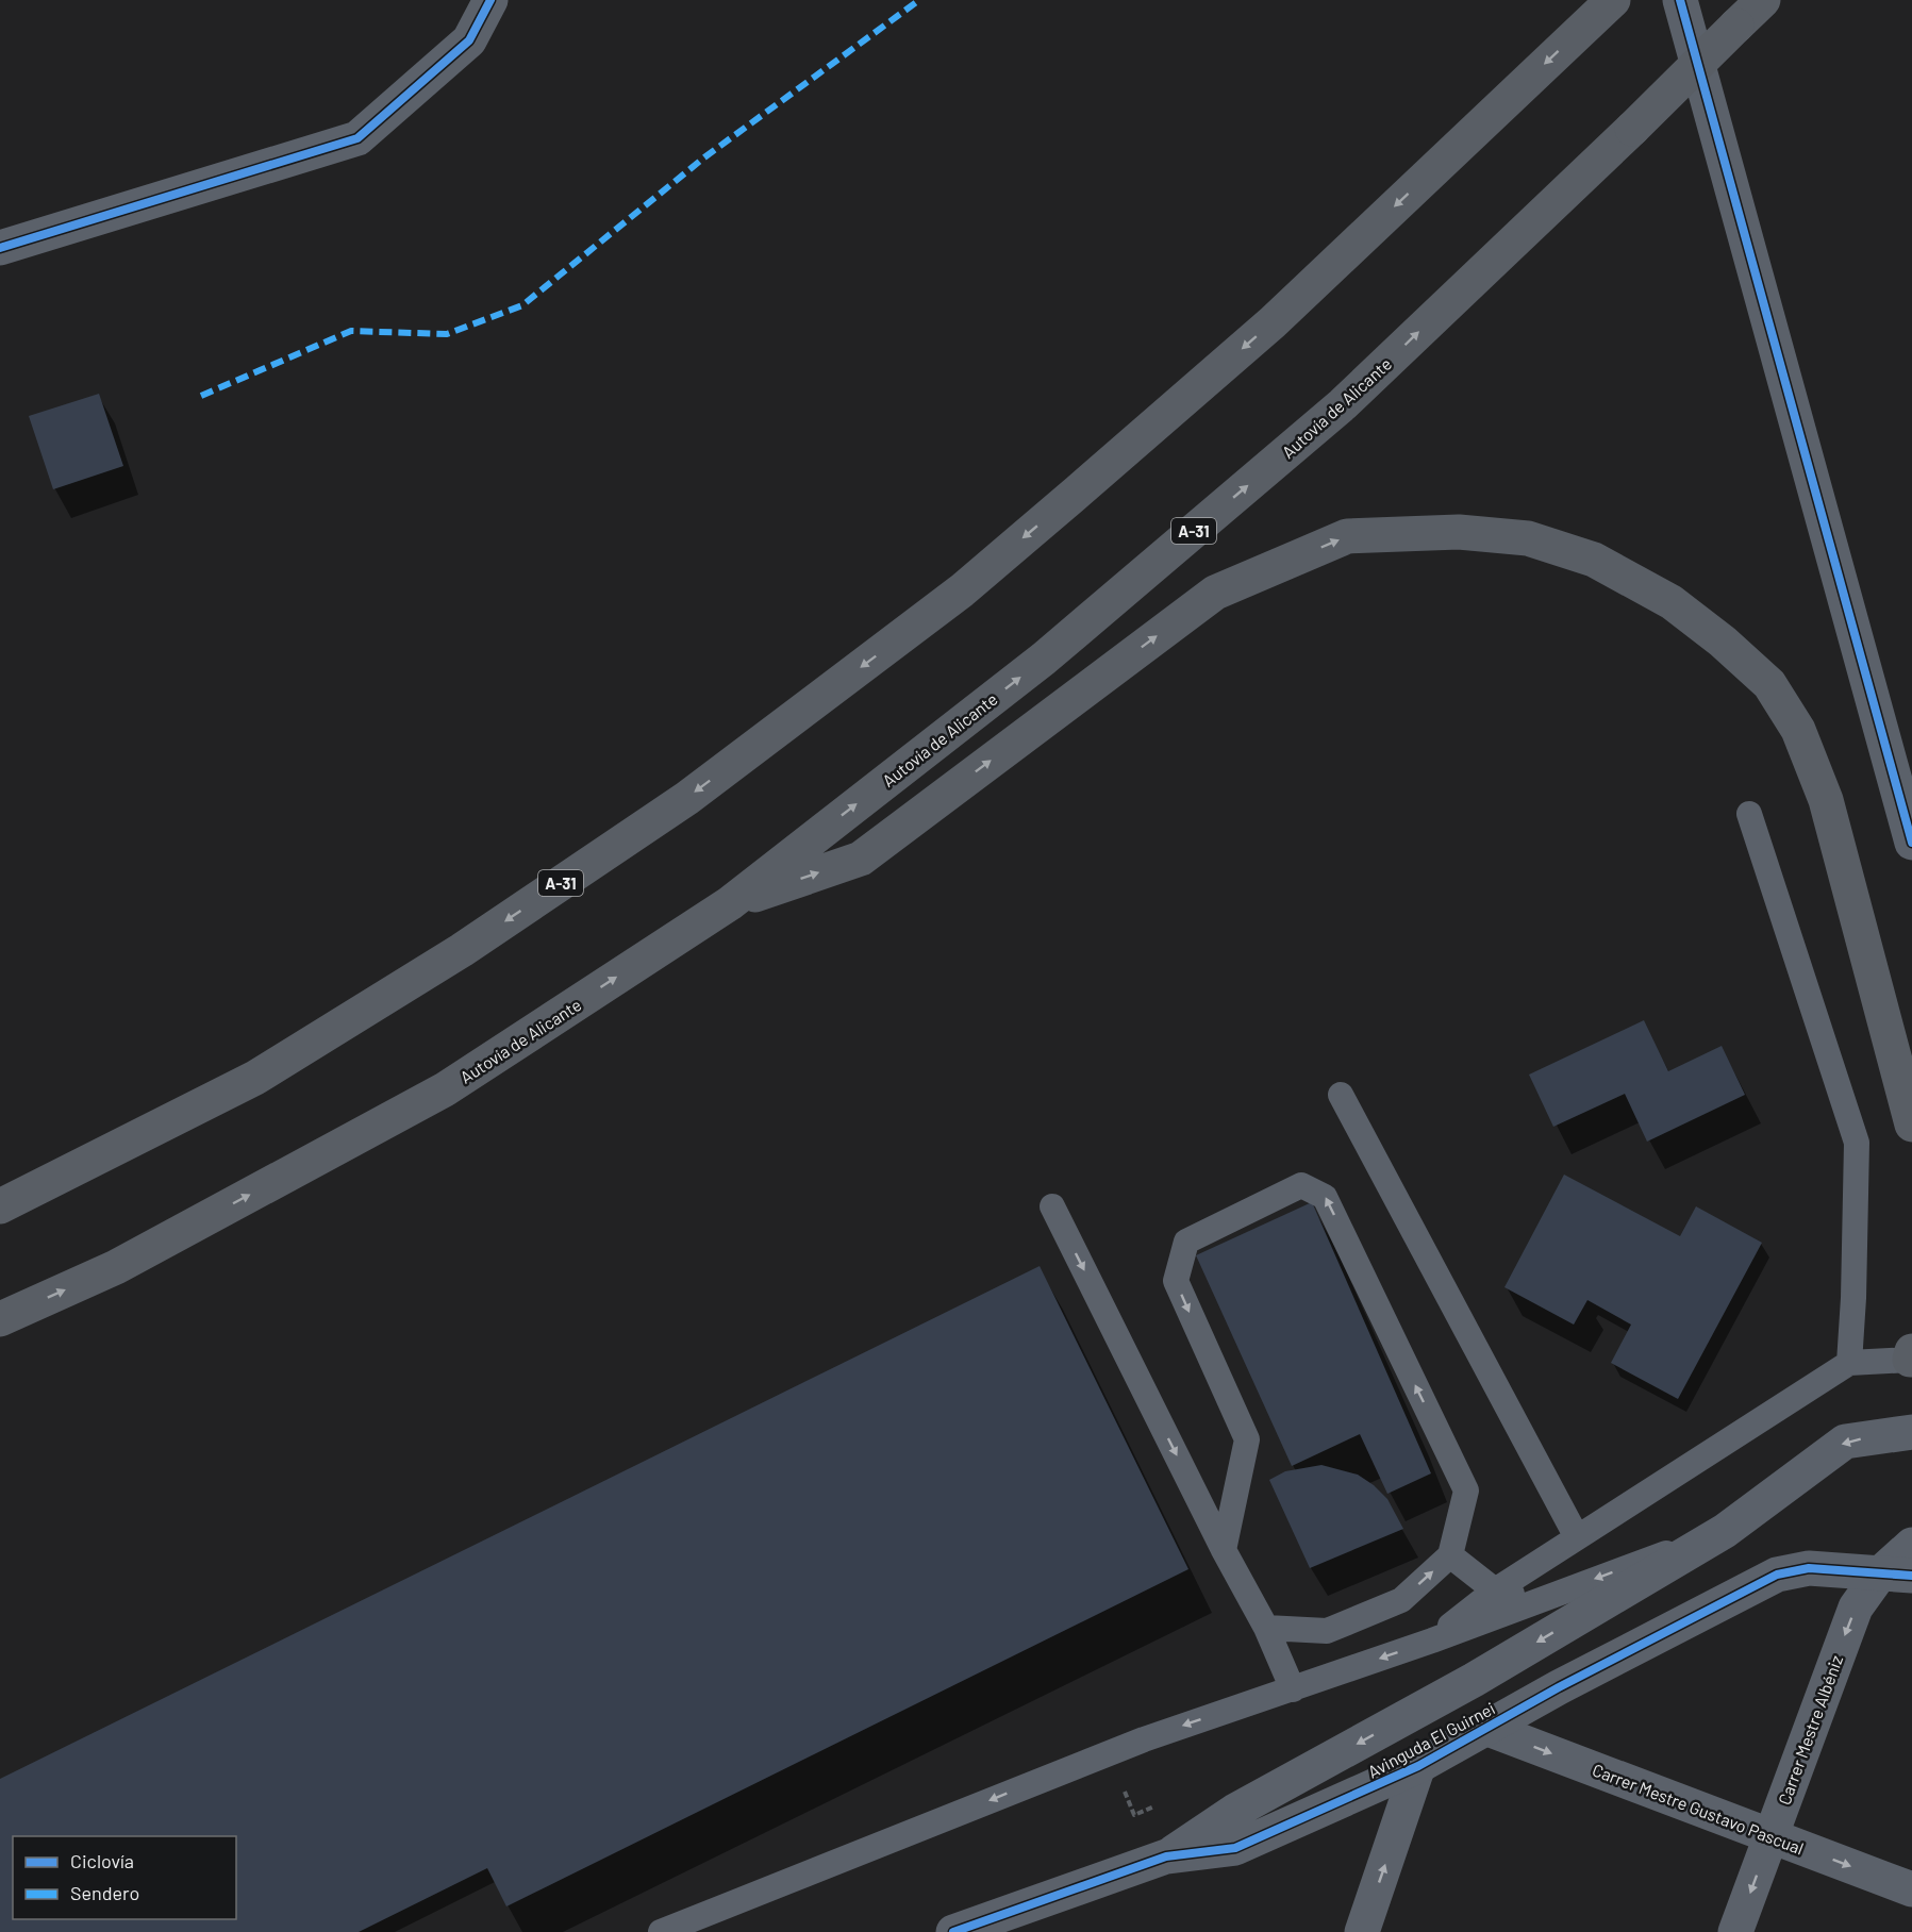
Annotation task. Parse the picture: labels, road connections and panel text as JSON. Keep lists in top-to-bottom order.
{
  "streets": {
    "highway": ["Autovía de Alicante", "A-31"],
    "street": ["Carrer Mestre Albéniz", "Avinguda El Guirnei", "Carrer Mestre Gustavo Pascual"]
  },
  "crossings": [
    ["Carrer Mestre Albéniz", "Avinguda El Guirnei"],
    ["Carrer Mestre Albéniz", "Carrer Mestre Gustavo Pascual"],
    ["Avinguda El Guirnei", "Carrer Mestre Gustavo Pascual"]
  ],
  "one_way": ["Carrer Mestre Albéniz", "Carrer Mestre Gustavo Pascual"],
  "legend": ["Ciclovía", "Sendero"]
}
